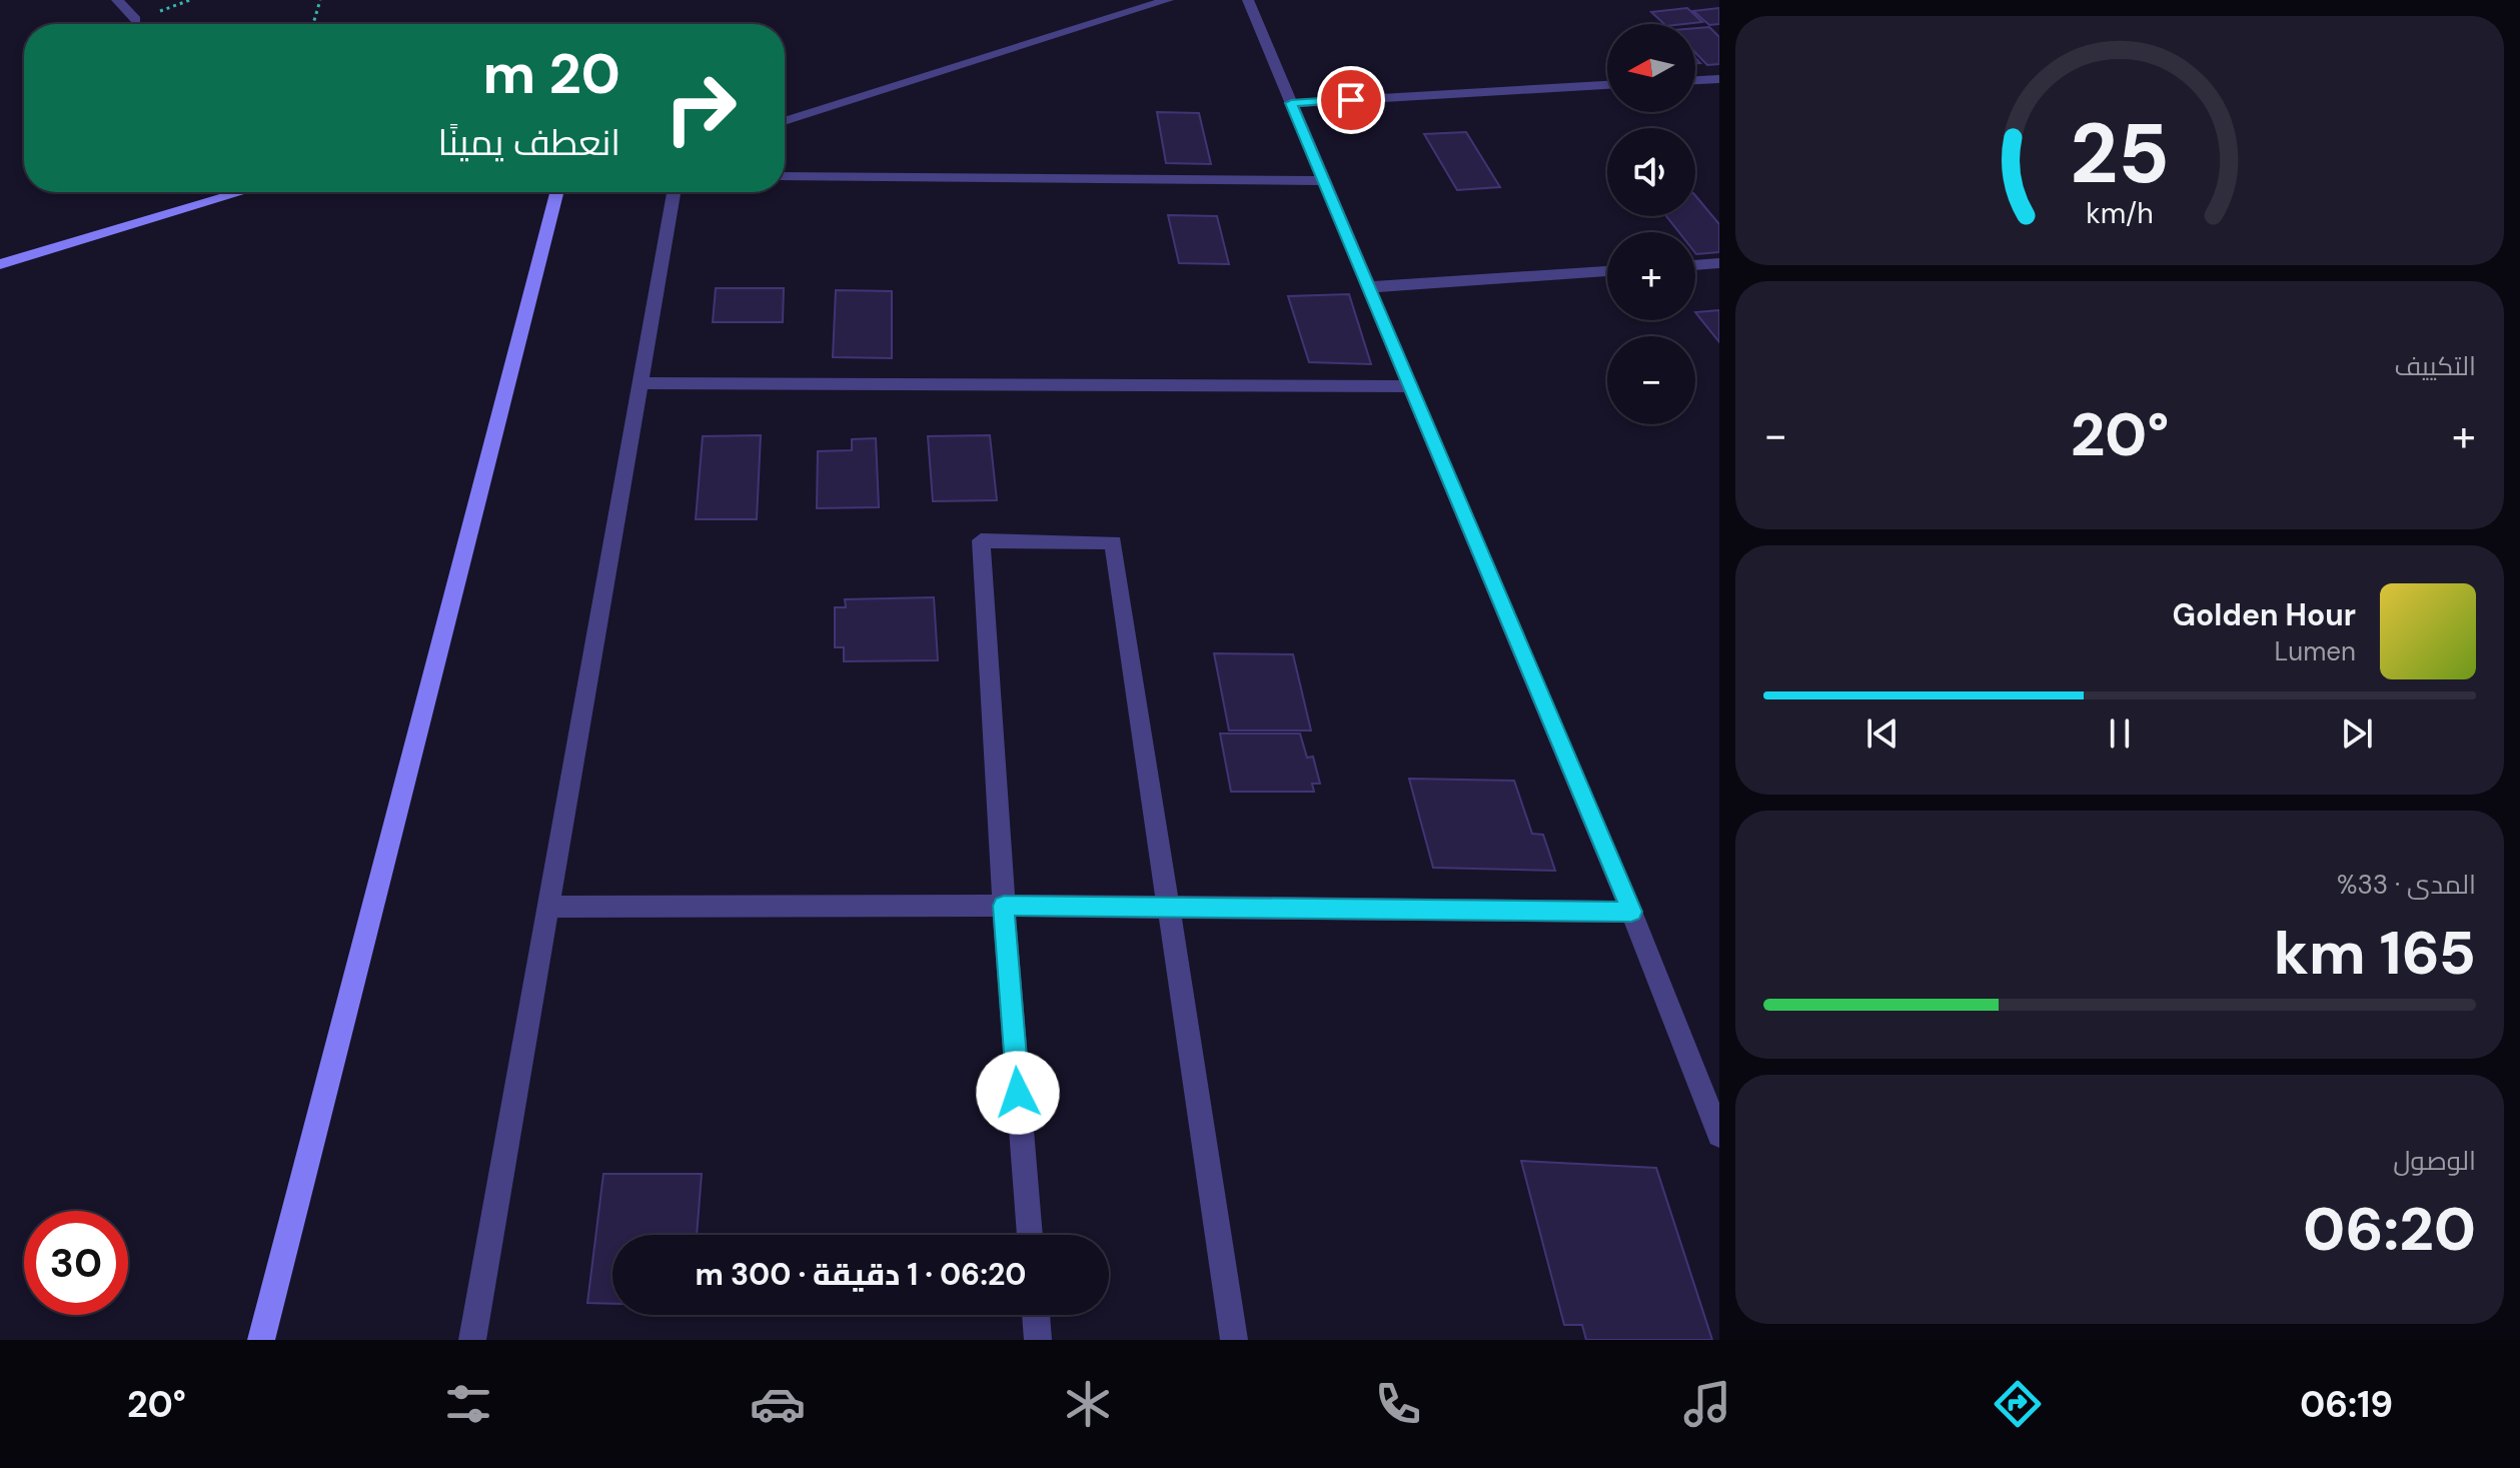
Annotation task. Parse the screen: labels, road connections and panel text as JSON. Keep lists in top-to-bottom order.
{
  "north": "left",
  "page": {
    "map_buttons": ["+", "−"],
    "turn": ["20 m", "انعطف يمينًا"],
    "tile": [
      "التكييف",
      ["المدى · 33%", "165 km"],
      ["الوصول", "06:20"]
    ],
    "heat": ["−", "20°", "+"],
    "song": ["Golden Hour", "Lumen"],
    "limit": "30",
    "trip": "06:20 · 1 دقيقة · 300 m",
    "tabs": ["06:19", "20°"],
    "gauge": ["25", "km/h"]
  }
}
